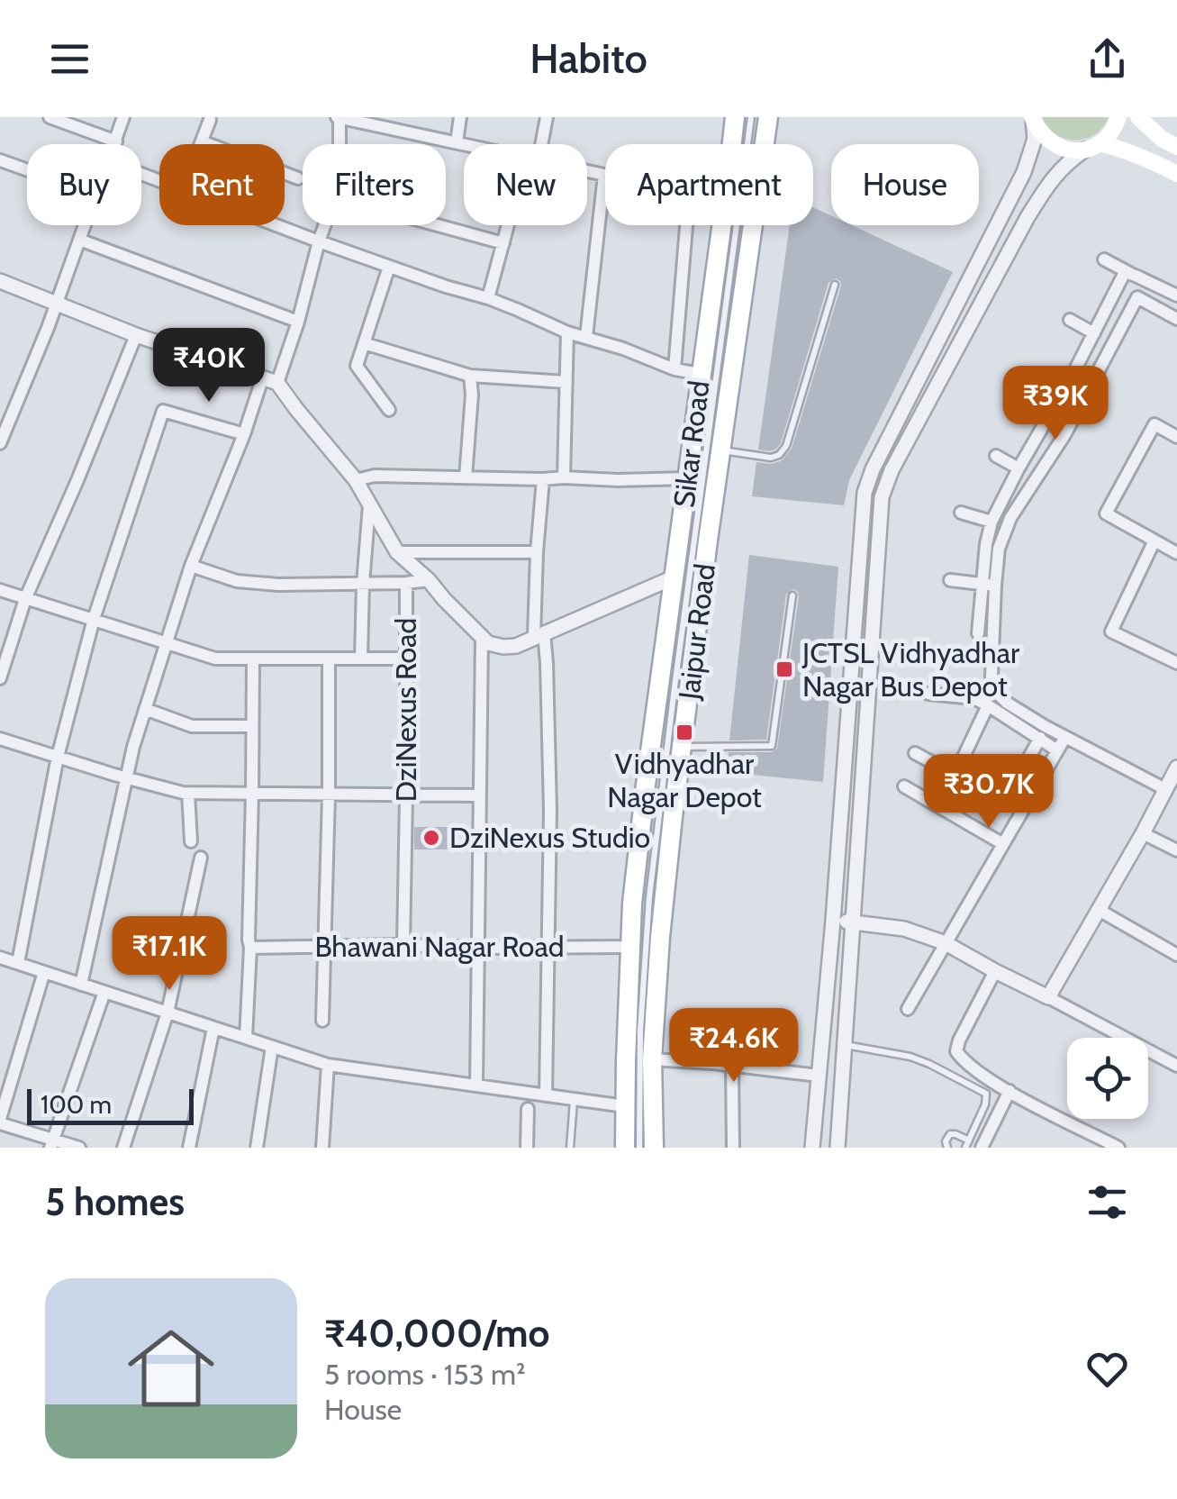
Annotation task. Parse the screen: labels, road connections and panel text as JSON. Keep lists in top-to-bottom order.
{
  "streets": {
    "main road": ["Sikar Road", "Jaipur Road"],
    "street": ["DziNexus Road", "Bhawani Nagar Road"]
  },
  "crossings": [
    ["Sikar Road", "Bhawani Nagar Road"],
    ["DziNexus Road", "Bhawani Nagar Road"]
  ],
  "places": {
    "transit": ["JCTSL Vidhyadhar Nagar Bus Depot", "Vidhyadhar Nagar Depot"],
    "other": ["DziNexus Studio"]
  },
  "scale_bar": "100 m",
  "page": {
    "header": "Habito",
    "chip": [
      "Buy",
      "Rent",
      "Filters",
      "New",
      "Apartment",
      "House"
    ],
    "price": [
      "₹40K",
      "₹39K",
      "₹30.7K",
      "₹17.1K",
      "₹24.6K"
    ],
    "scale": "100 m",
    "heading": "5 homes",
    "list": [
      {
        "name": "₹40,000/mo",
        "note": "5 rooms · 153 m² · House"
      }
    ]
  }
}
